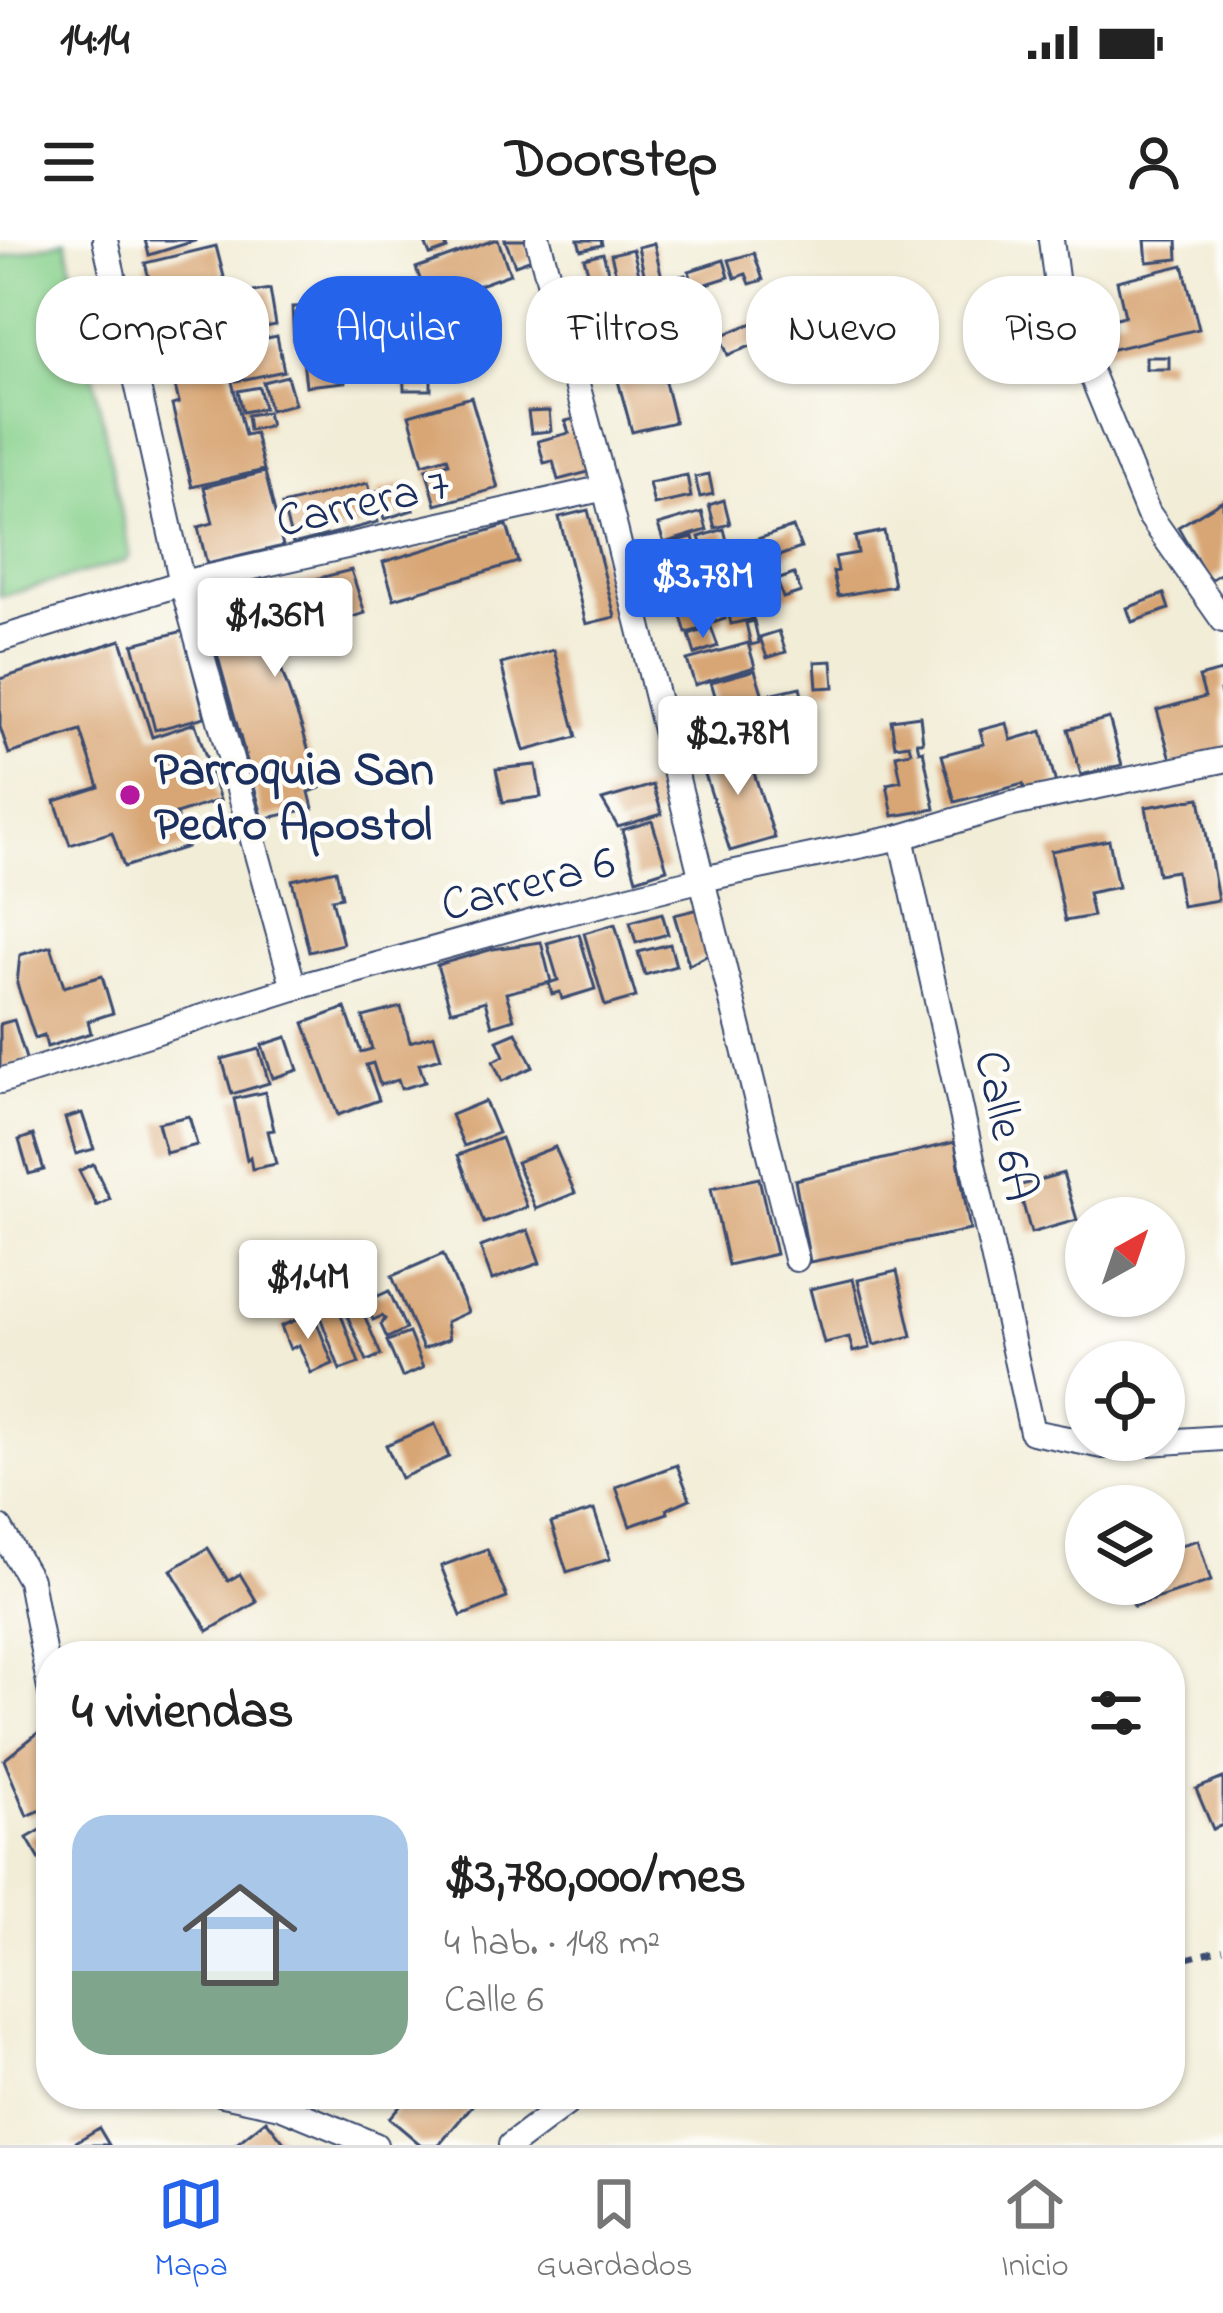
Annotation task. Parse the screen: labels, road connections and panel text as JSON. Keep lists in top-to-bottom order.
{
  "streets": {
    "street": ["Carrera 7", "Carrera 6", "Calle 6A"]
  },
  "crossings": [
    ["Carrera 6", "Calle 6A"]
  ],
  "places": ["Parroquia San Pedro Apostol"],
  "north": "top right",
  "page": {
    "status": "14:14",
    "header": "Doorstep",
    "chip": [
      "Comprar",
      "Alquilar",
      "Filtros",
      "Nuevo",
      "Piso"
    ],
    "price": [
      "$3.78M",
      "$1.36M",
      "$2.78M",
      "$1.4M"
    ],
    "heading": "4 viviendas",
    "list": [
      {
        "name": "$3,780,000/mes",
        "note": "4 hab. · 148 m² · Calle 6"
      }
    ],
    "tabs": ["Mapa", "Guardados", "Inicio"]
  }
}
